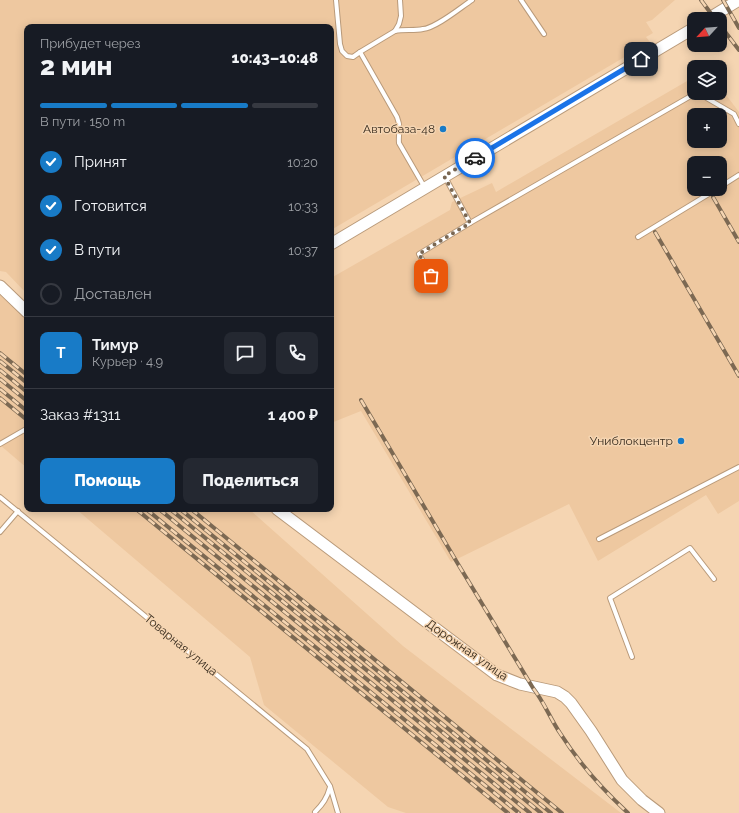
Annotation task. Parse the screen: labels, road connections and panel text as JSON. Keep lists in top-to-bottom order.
{
  "streets": {
    "street": ["Дорожная улица"],
    "lane": ["Товарная улица"]
  },
  "places": ["Автобаза-48", "Униблокцентр"],
  "north": "bottom left",
  "page": {
    "map_buttons": ["+", "−"],
    "heading": ["2 мин", "Прибудет через", "10:43–10:48"],
    "panel": [
      "Тимур",
      "Курьер · 4.9",
      "Заказ #1311",
      "1 400 ₽"
    ],
    "bar": "В пути · 150 m",
    "list": [
      ["Принят", "10:20"],
      ["Готовится", "10:33"],
      ["В пути", "10:37"],
      "Доставлен"
    ],
    "round": "Т",
    "buttons": ["Помощь", "Поделиться"]
  }
}
